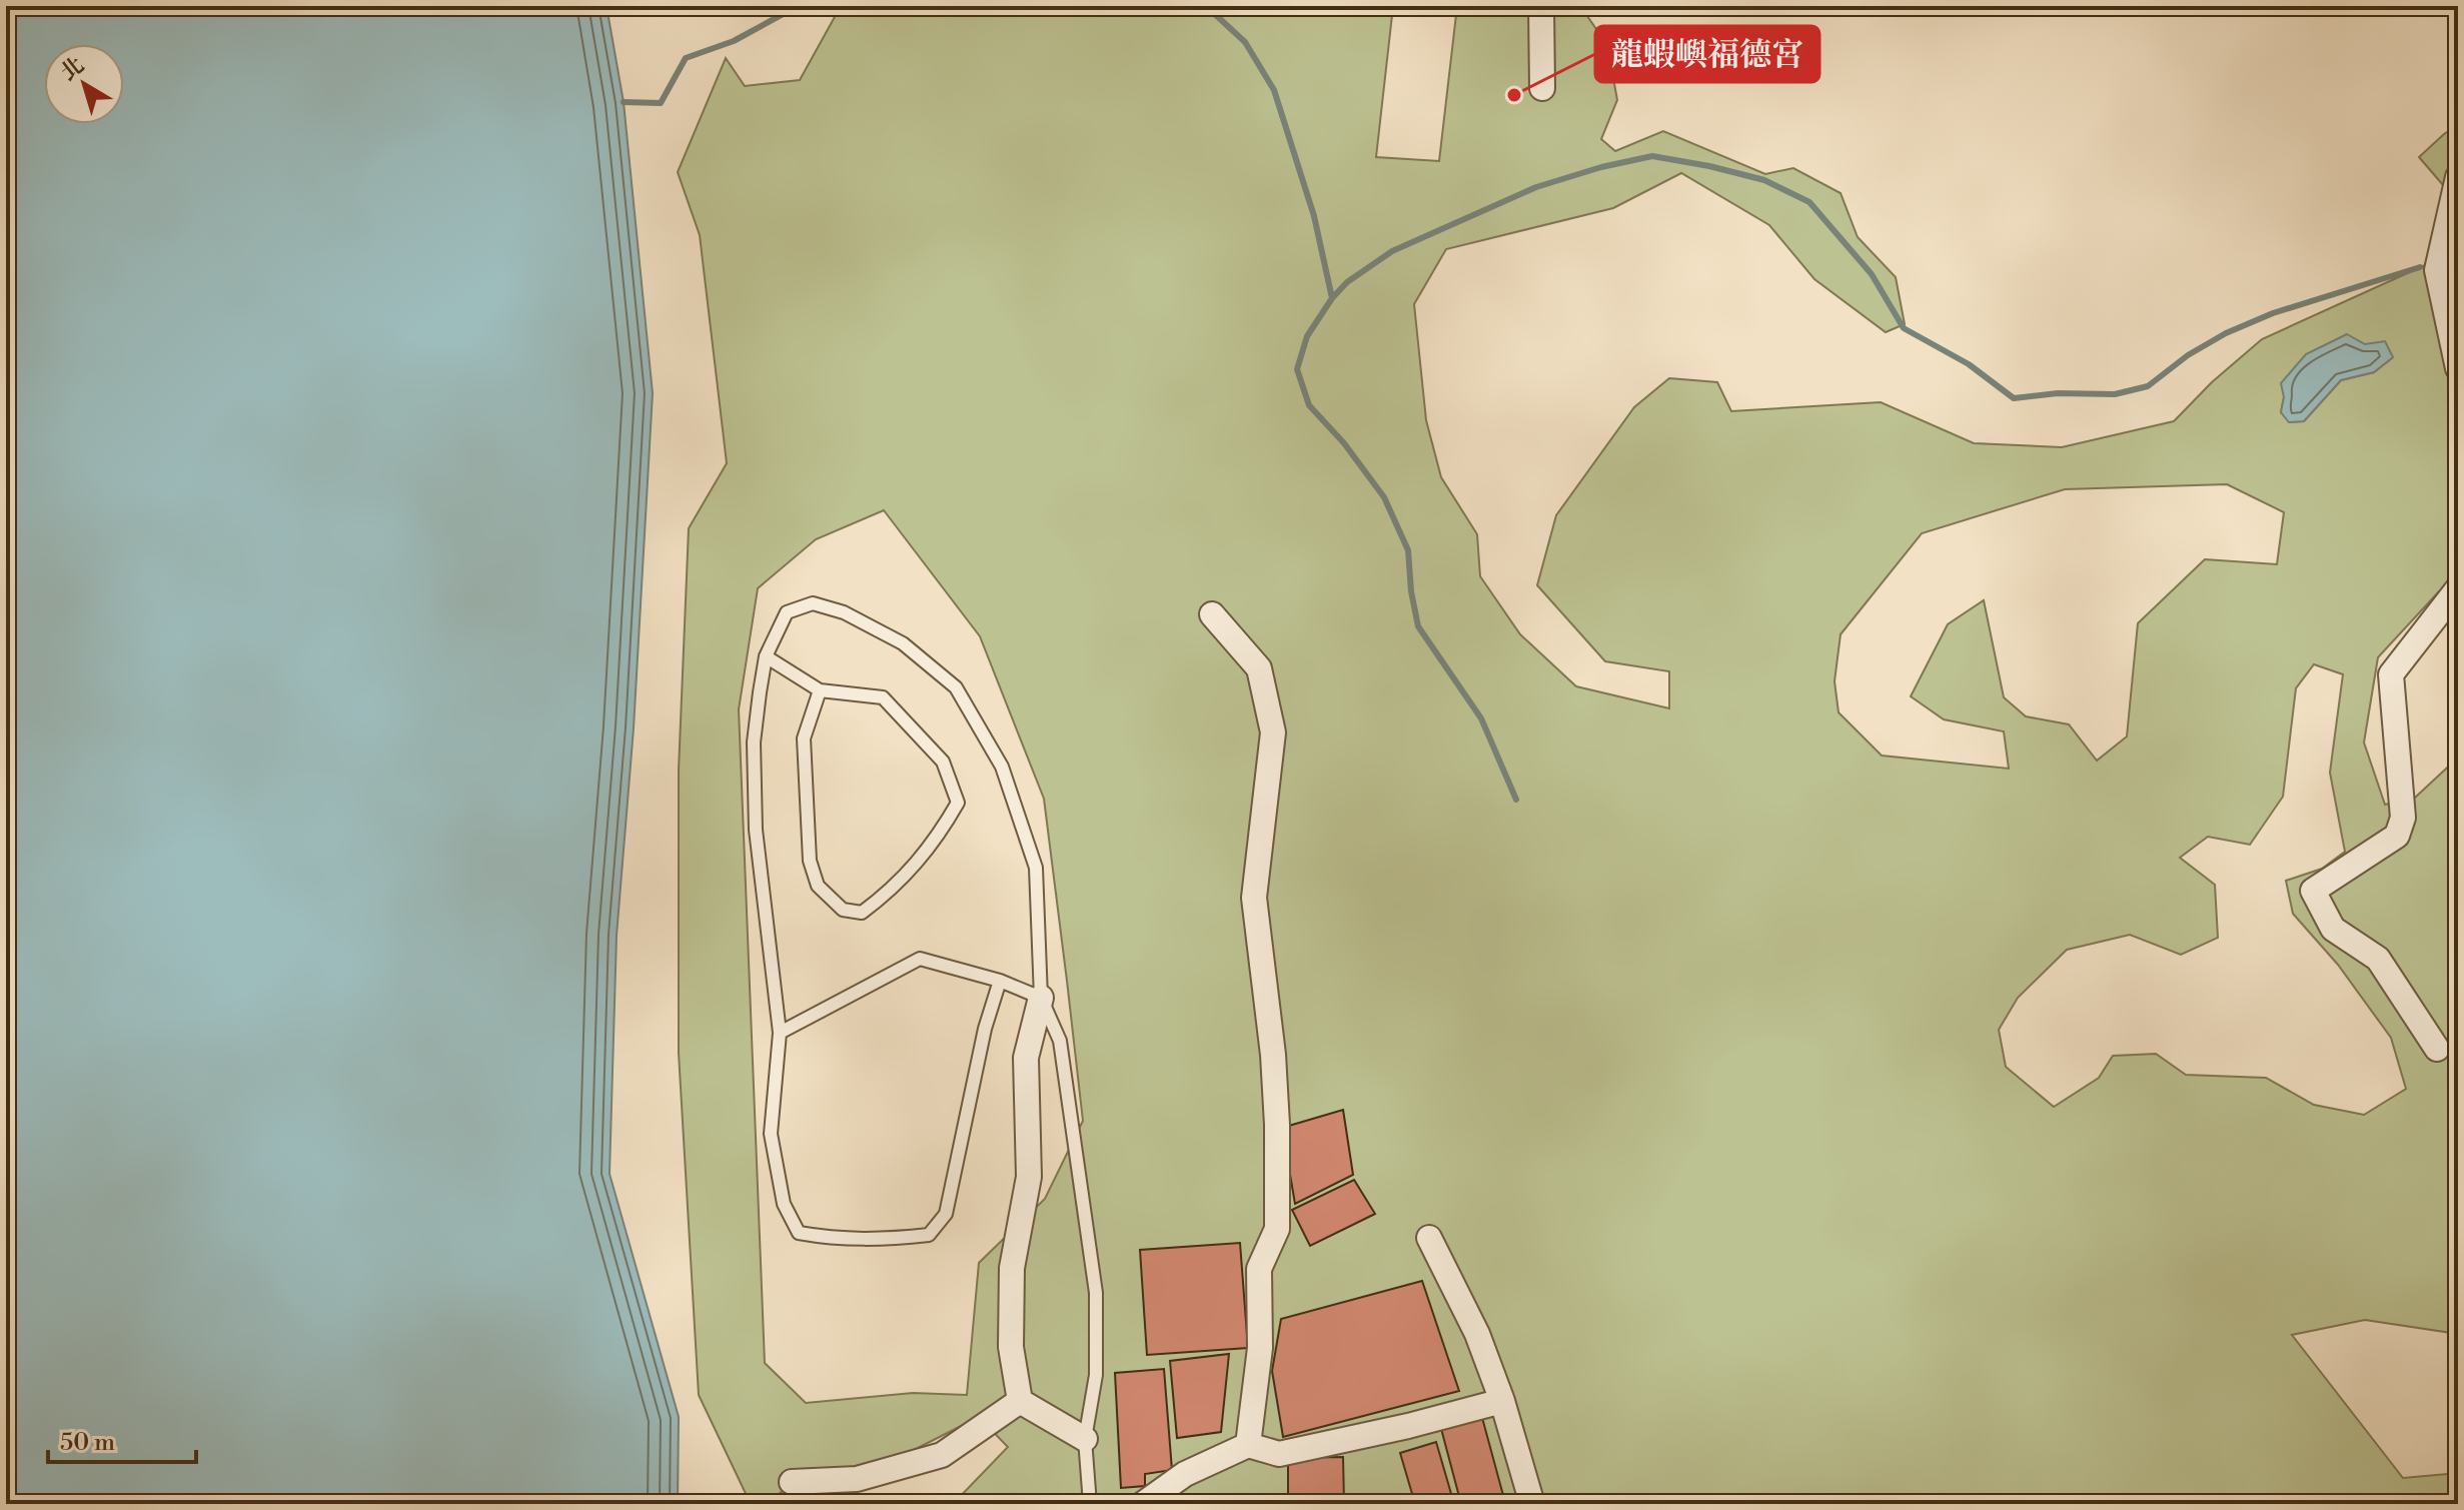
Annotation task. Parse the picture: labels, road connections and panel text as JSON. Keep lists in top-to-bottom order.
{
  "places": ["龍蝦嶼福德宮"],
  "scale_bar": "50 m",
  "north": "top left"
}
